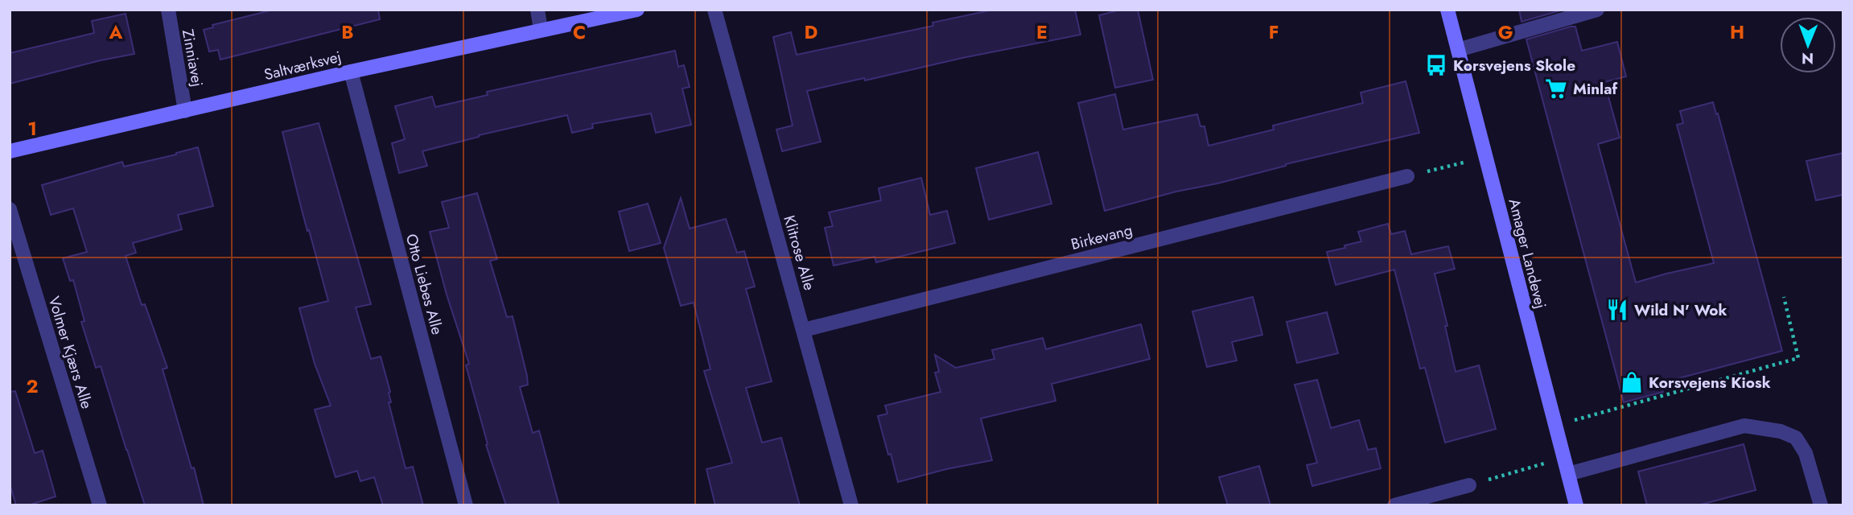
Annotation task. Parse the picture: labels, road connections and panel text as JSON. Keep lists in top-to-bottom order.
{
  "streets": {
    "street": [
      "Zinniavej",
      "Saltværksvej",
      "Birkevang",
      "Klitrose Alle",
      "Amager Landevej",
      "Otto Liebes Alle",
      "Volmer Kjærs Alle"
    ]
  },
  "crossings": [
    ["Zinniavej", "Saltværksvej"],
    ["Saltværksvej", "Otto Liebes Alle"],
    ["Birkevang", "Klitrose Alle"]
  ],
  "places": {
    "bus stop": ["Korsvejens Skole"],
    "supermarket": ["Minlaf"],
    "restaurant": ["Wild N' Wok"],
    "shop": ["Korsvejens Kiosk"]
  },
  "north": "bottom",
  "grid": {
    "columns": [
      "A",
      "B",
      "C",
      "D",
      "E",
      "F",
      "G",
      "H"
    ],
    "rows": ["1", "2"]
  }
}
